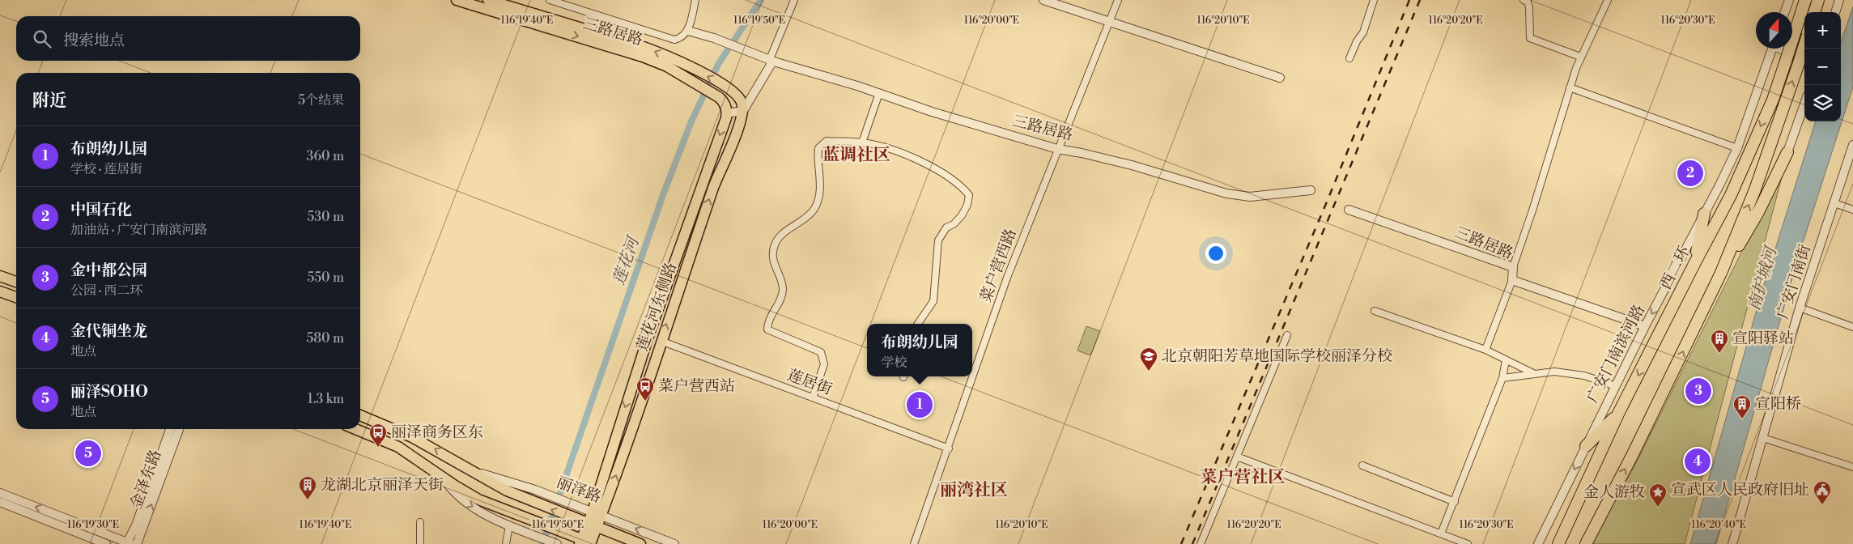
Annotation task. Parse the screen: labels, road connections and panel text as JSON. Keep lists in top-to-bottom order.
{
  "streets": {
    "highway": ["西二环"],
    "main road": ["三路居路", "莲花河东侧路", "丽泽路"],
    "street": [
      "菜户营西路",
      "广安门南街",
      "广安门南滨河路",
      "莲居街",
      "金泽东路"
    ]
  },
  "crossings": [
    ["三路居路", "菜户营西路"],
    ["三路居路", "莲花河东侧路"],
    ["三路居路", "广安门南滨河路"],
    ["菜户营西路", "莲居街"],
    ["莲花河东侧路", "莲居街"],
    ["莲花河东侧路", "丽泽路"]
  ],
  "one_way": ["广安门南滨河路"],
  "districts": ["蓝调社区", "菜户营社区", "丽湾社区"],
  "water": ["莲花河", "南护城河"],
  "places": {
    "building": ["宣阳驿站", "宣阳桥", "龙湖北京丽泽天街"],
    "school or university": ["北京朝阳芳草地国际学校丽泽分校"],
    "bus stop": ["菜户营西站", "丽泽商务区东"],
    "public building": ["宣武区人民政府旧址"],
    "place": ["金人游牧"]
  },
  "north": "top",
  "page": {
    "map_buttons": ["+", "−"],
    "search": "搜索地点",
    "heading": ["附近", "5个结果"],
    "list": [
      {
        "mark": "1",
        "name": "布朗幼儿园",
        "note": "学校 · 莲居街",
        "value": "360 m"
      },
      {
        "mark": "2",
        "name": "中国石化",
        "note": "加油站 · 广安门南滨河路",
        "value": "530 m"
      },
      {
        "mark": "3",
        "name": "金中都公园",
        "note": "公园 · 西二环",
        "value": "550 m"
      },
      {
        "mark": "4",
        "name": "金代铜坐龙",
        "note": "地点",
        "value": "580 m"
      },
      {
        "mark": "5",
        "name": "丽泽SOHO",
        "note": "地点",
        "value": "1.3 km"
      }
    ],
    "pins": [
      "2",
      "3",
      "1",
      "5",
      "4"
    ],
    "popup": ["布朗幼儿园", "学校"]
  },
  "coordinates": [
    "116°19'40\"E",
    "116°19'50\"E",
    "116°20'00\"E",
    "116°20'10\"E",
    "116°20'20\"E",
    "116°20'30\"E",
    "116°19'30\"E",
    "116°20'40\"E"
  ]
}
